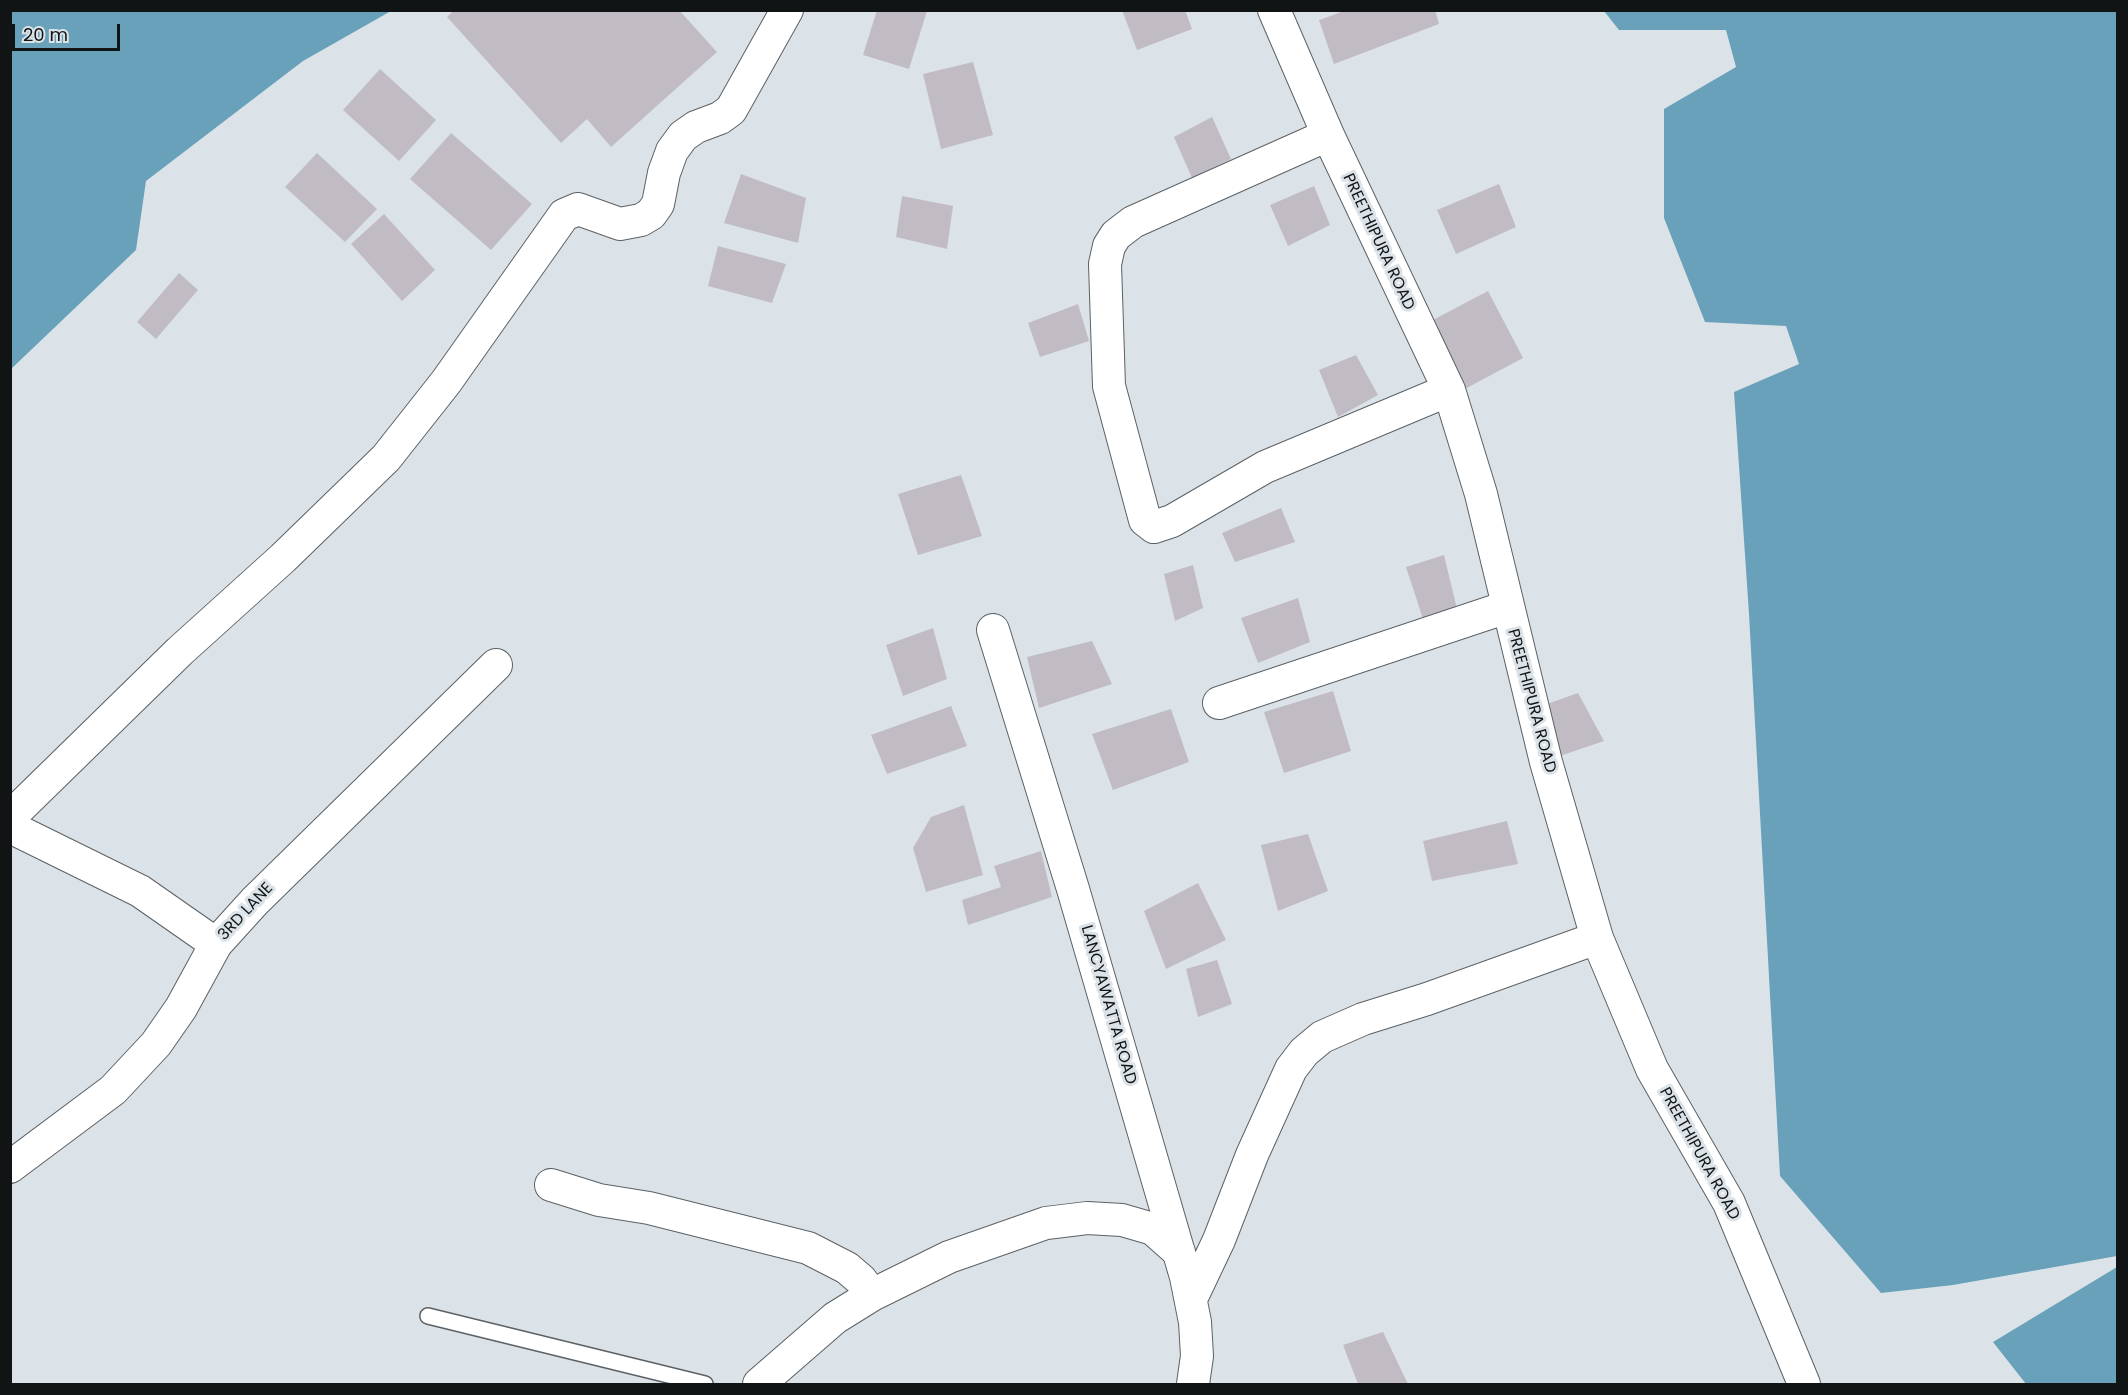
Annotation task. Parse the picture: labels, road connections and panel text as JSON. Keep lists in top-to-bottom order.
{
  "streets": {
    "street": ["PREETHIPURA ROAD", "3RD LANE", "LANCYAWATTA ROAD"]
  },
  "scale_bar": "20 m"
}
